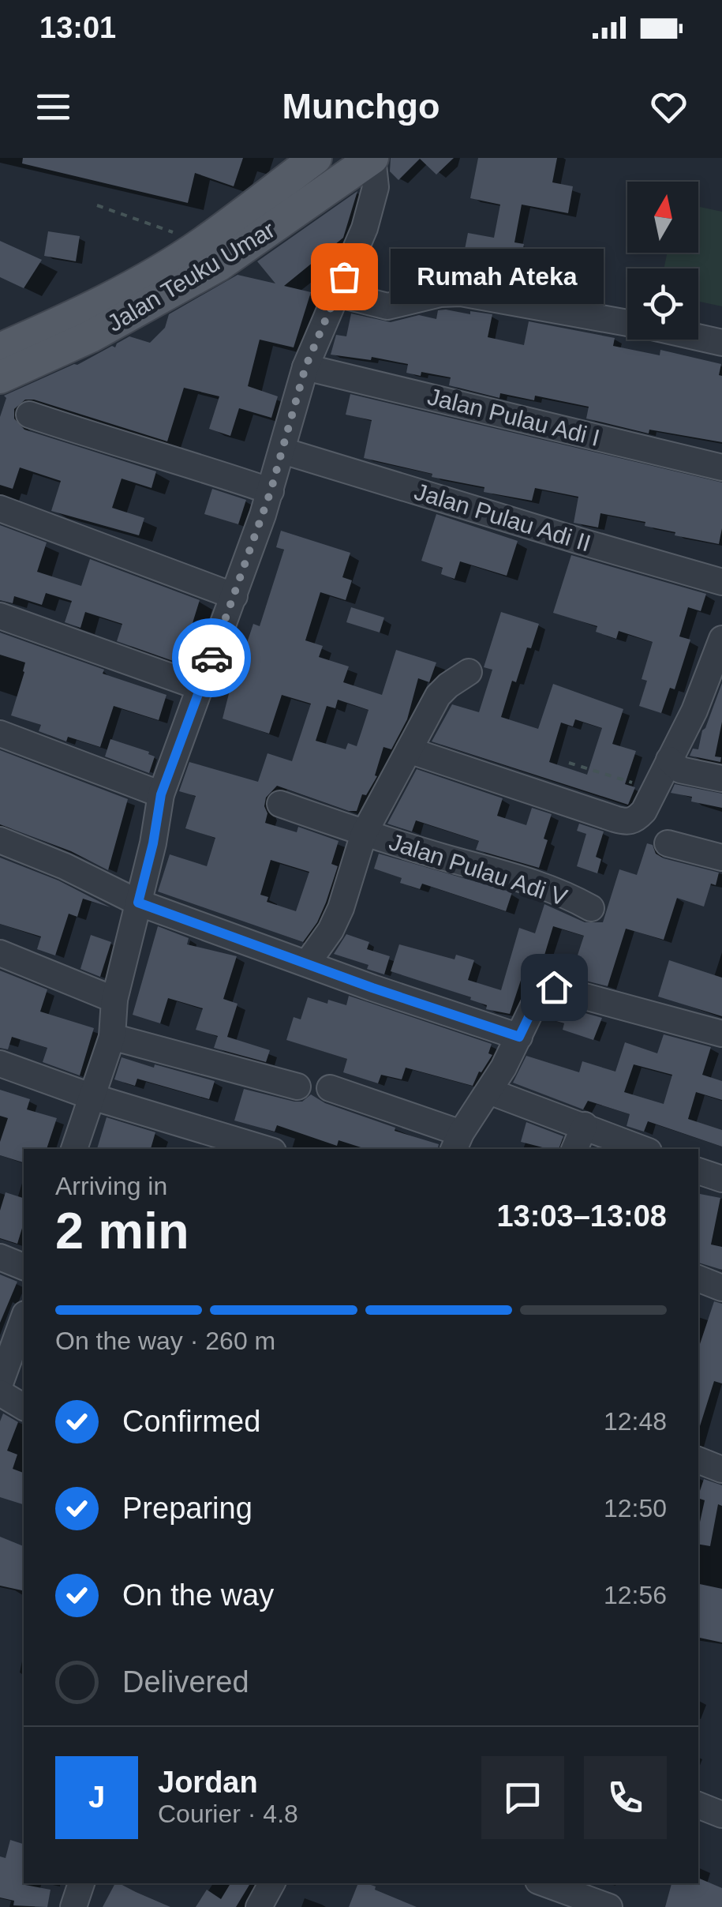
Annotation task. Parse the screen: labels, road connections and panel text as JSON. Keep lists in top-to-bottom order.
{
  "streets": {
    "main road": ["Jalan Teuku Umar"],
    "street": ["Jalan Pulau Adi I", "Jalan Pulau Adi II", "Jalan Pulau Adi V"]
  },
  "places": ["Rumah Ateka"],
  "north": "top",
  "page": {
    "status": "13:01",
    "header": "Munchgo",
    "bubble": "Rumah Ateka",
    "heading": ["2 min", "Arriving in", "13:03–13:08"],
    "panel": ["Jordan", "Courier · 4.8"],
    "bar": "On the way · 260 m",
    "list": [
      ["Confirmed", "12:48"],
      ["Preparing", "12:50"],
      ["On the way", "12:56"],
      "Delivered"
    ],
    "round": "J"
  }
}
